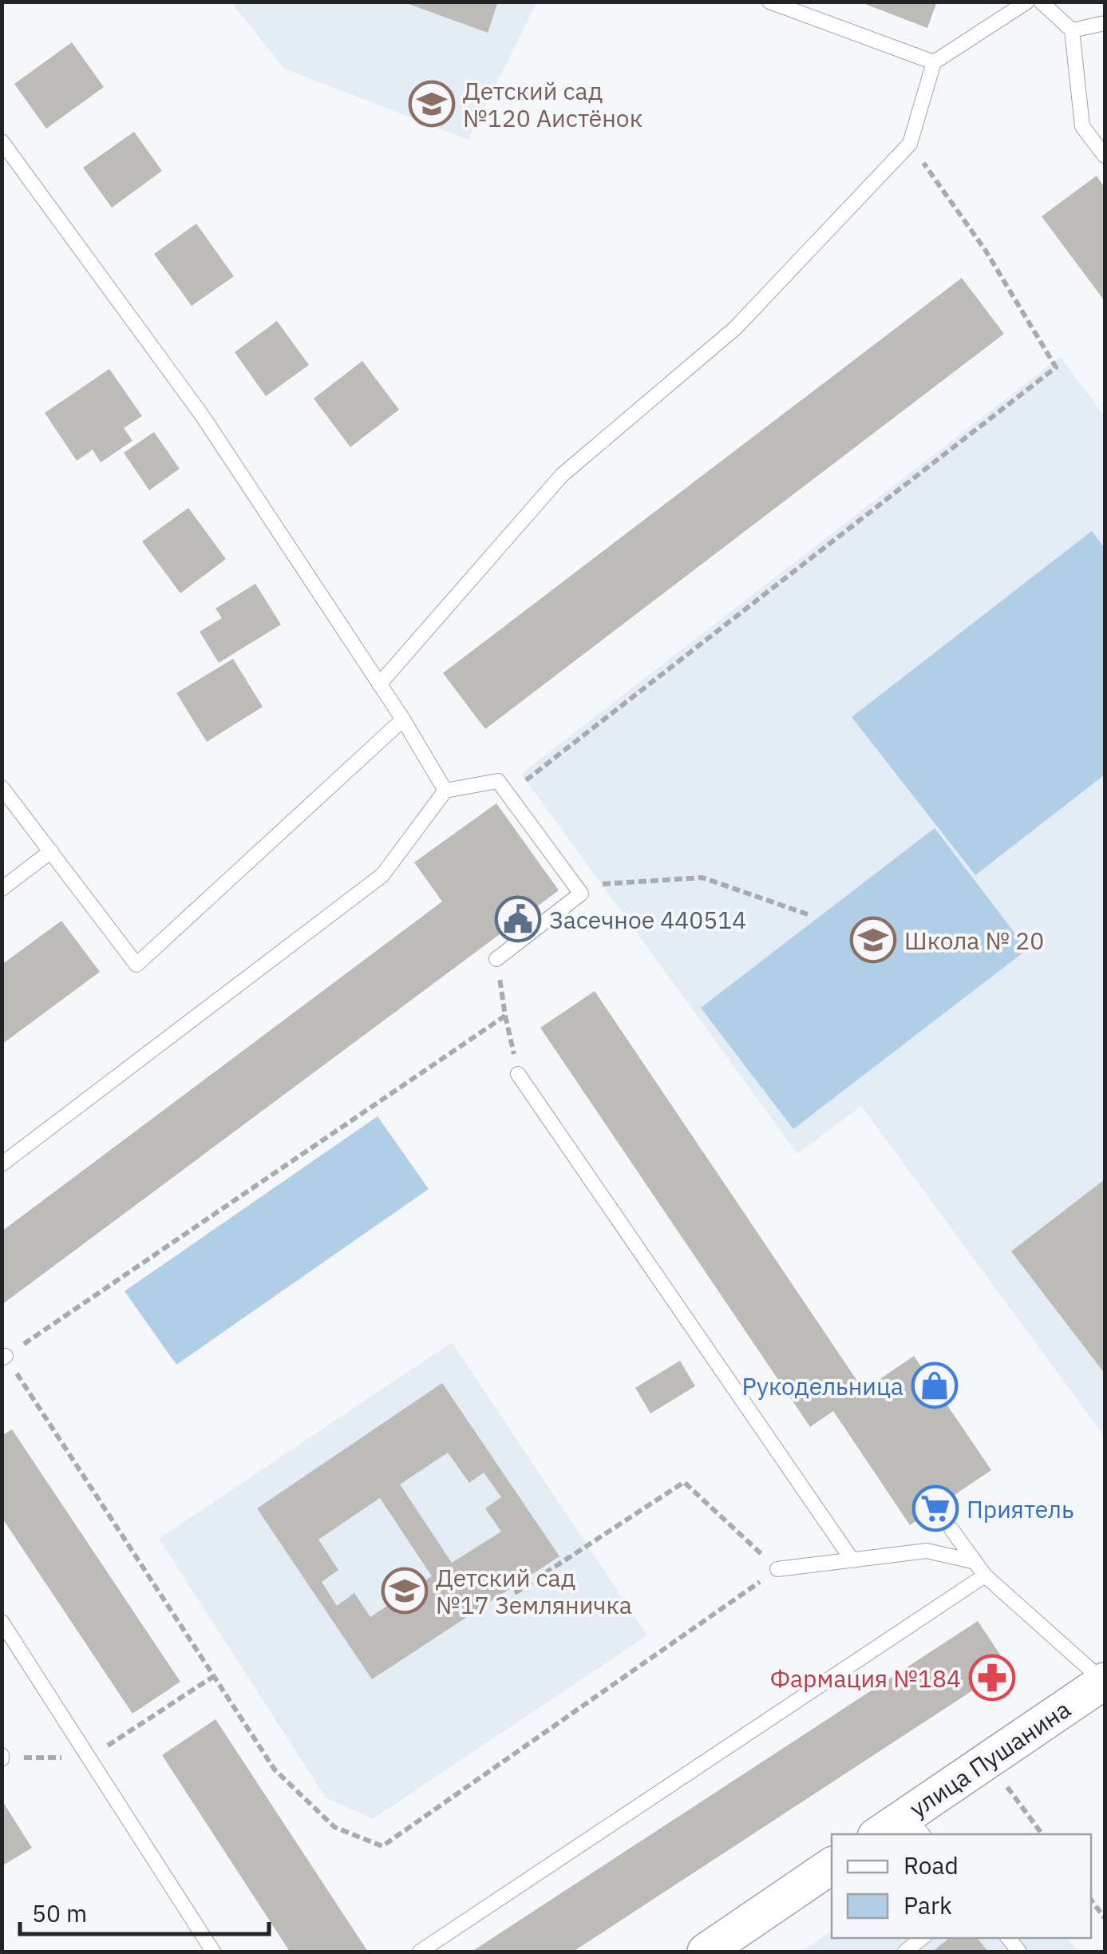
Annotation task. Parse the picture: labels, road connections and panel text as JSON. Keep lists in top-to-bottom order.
{
  "streets": {
    "street": ["улица Пушанина"]
  },
  "places": {
    "school or university": ["Детский сад №120 Аистёнок", "Школа № 20", "Детский сад №17 Земляничка"],
    "public building": ["Засечное 440514"],
    "shop": ["Рукодельница"],
    "supermarket": ["Приятель"],
    "pharmacy": ["Фармация №184"]
  },
  "legend": ["Road", "Park"],
  "scale_bar": "50 m"
}
